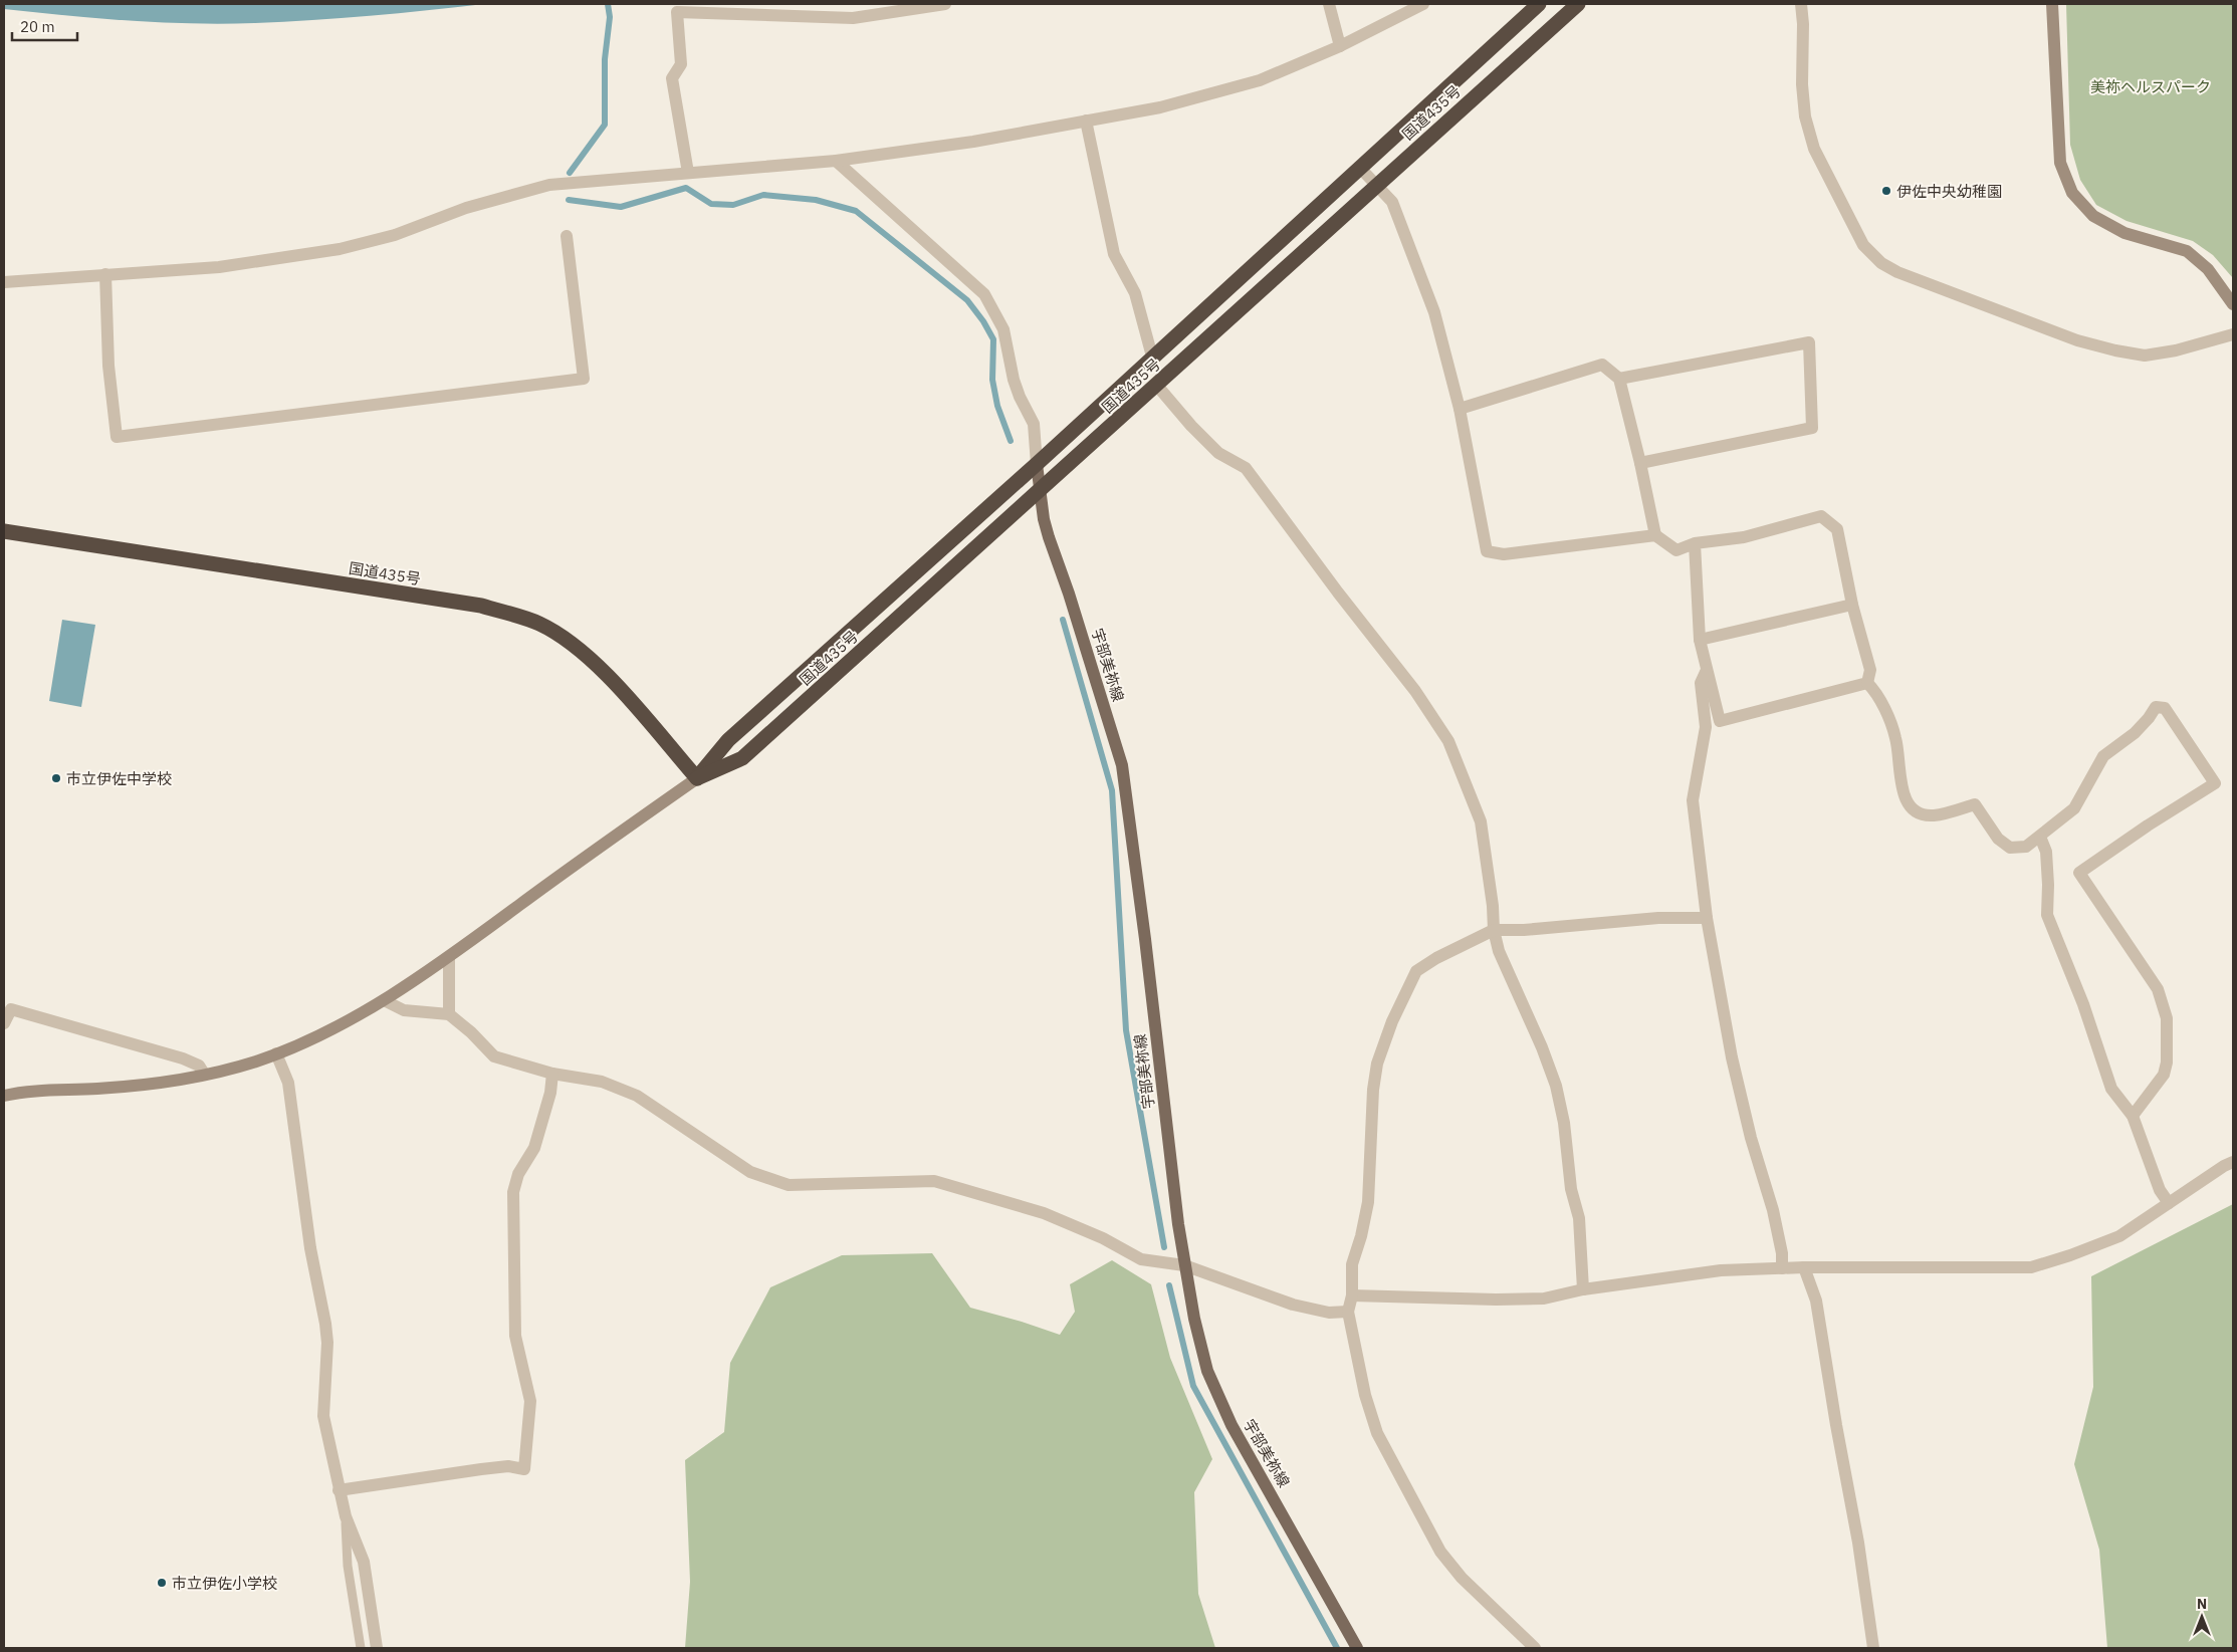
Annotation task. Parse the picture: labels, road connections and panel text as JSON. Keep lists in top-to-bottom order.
{
  "streets": {
    "highway": ["国道435号"],
    "main road": ["宇部美祢線"]
  },
  "crossings": [
    ["国道435号", "宇部美祢線"]
  ],
  "parks": ["美祢ヘルスパーク"],
  "places": ["伊佐中央幼稚園", "市立伊佐中学校", "市立伊佐小学校"],
  "scale_bar": "20 m",
  "north": "top"
}
